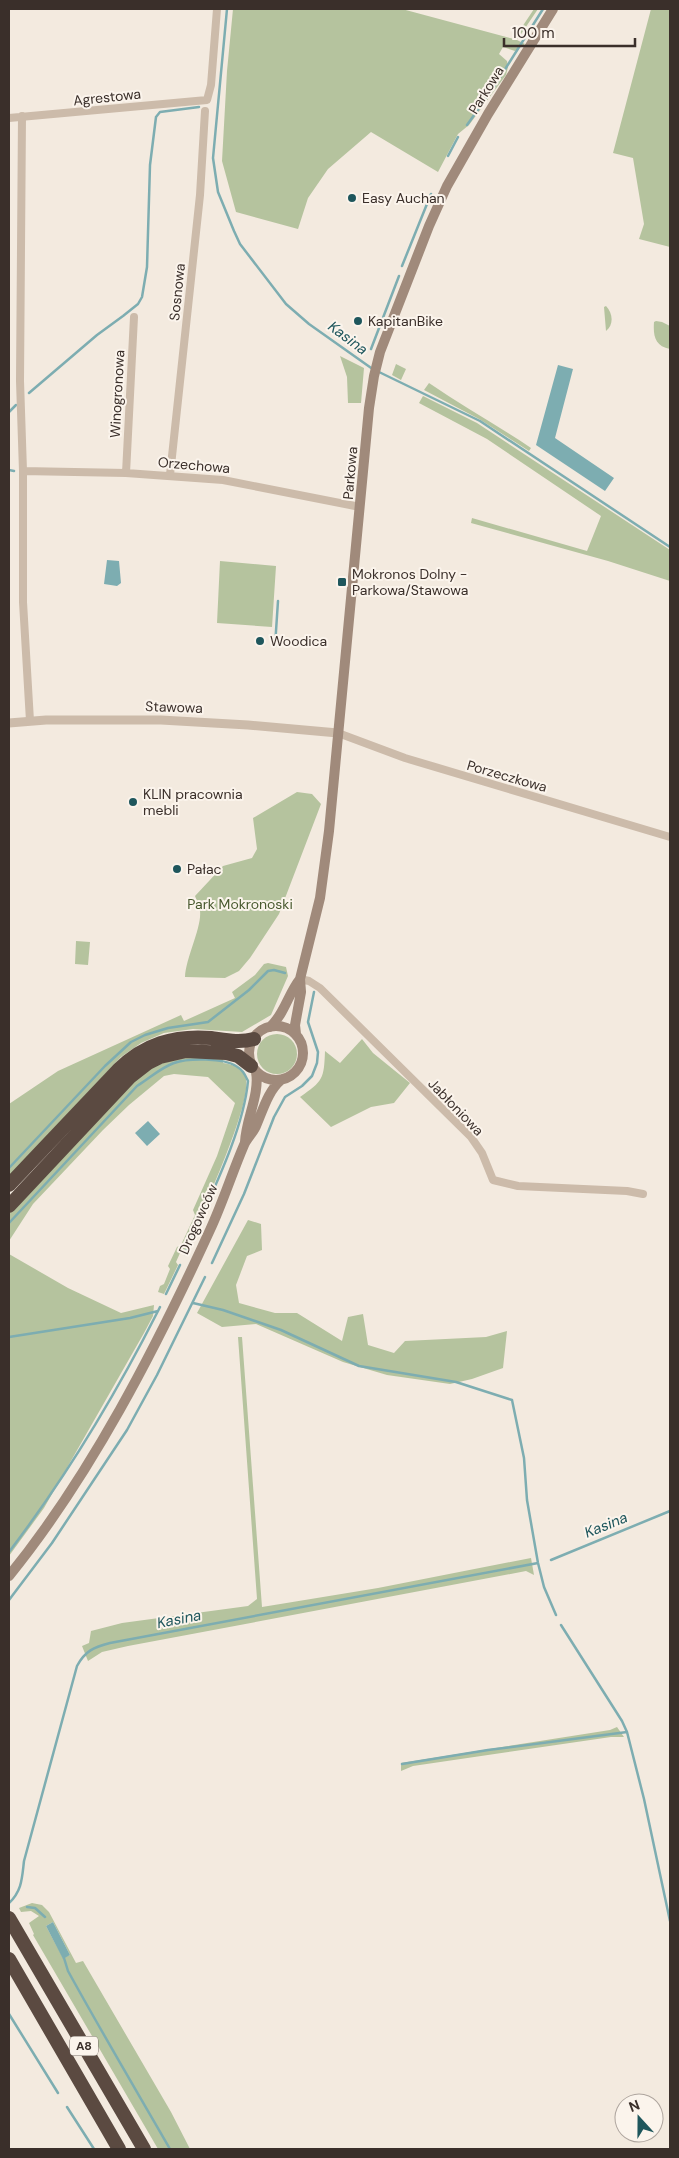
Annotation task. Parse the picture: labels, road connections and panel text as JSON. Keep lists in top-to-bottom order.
{
  "streets": {
    "highway": ["A8"],
    "main road": ["Parkowa", "Drogowców"],
    "street": [
      "Agrestowa",
      "Sosnowa",
      "Winogronowa",
      "Orzechowa",
      "Stawowa",
      "Porzeczkowa",
      "Jabłoniowa"
    ]
  },
  "crossings": [
    ["Parkowa", "Orzechowa"],
    ["Parkowa", "Stawowa"],
    ["Parkowa", "Porzeczkowa"],
    ["Parkowa", "Jabłoniowa"],
    ["Parkowa", "Drogowców"],
    ["Sosnowa", "Orzechowa"],
    ["Winogronowa", "Orzechowa"],
    ["Stawowa", "Porzeczkowa"]
  ],
  "water": ["Kasina"],
  "parks": ["Park Mokronoski"],
  "places": {
    "other": [
      "Easy Auchan",
      "KapitanBike",
      "Woodica",
      "KLIN pracownia mebli",
      "Pałac"
    ],
    "transit": ["Mokronos Dolny - Parkowa/Stawowa"]
  },
  "scale_bar": "100 m",
  "north": "top"
}
